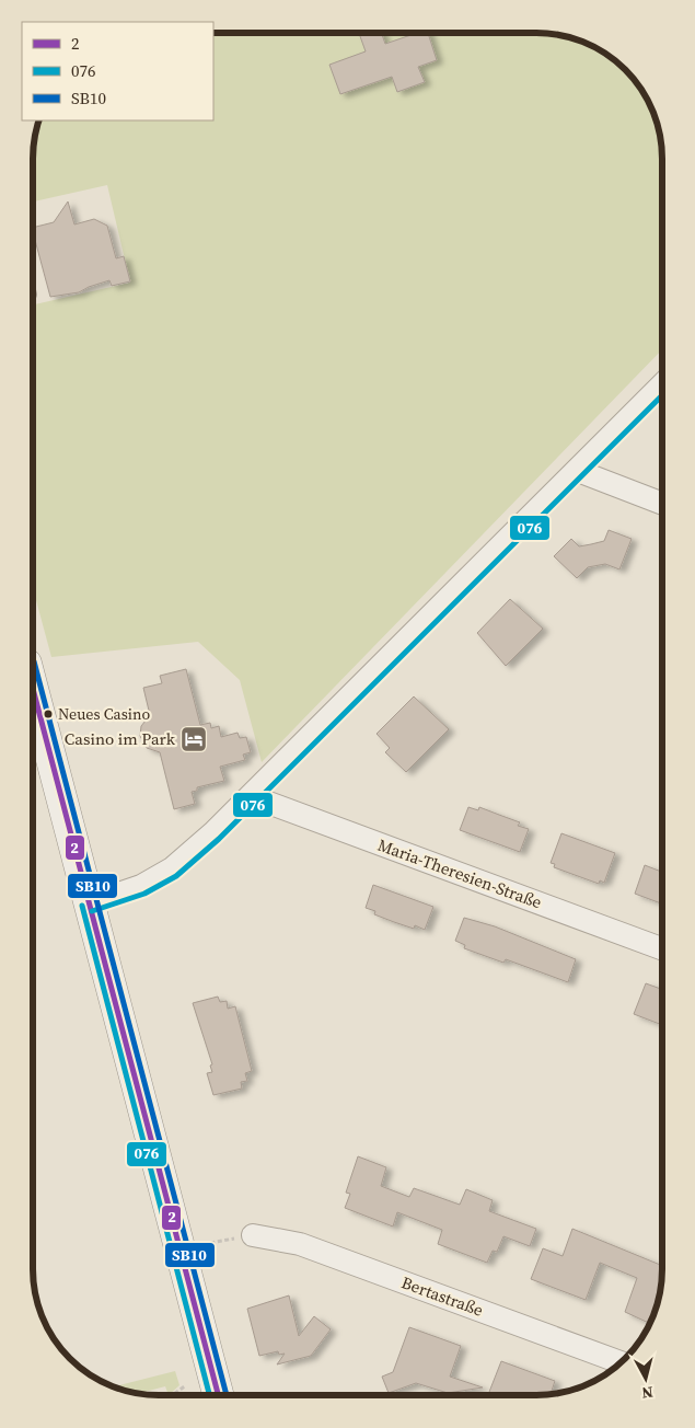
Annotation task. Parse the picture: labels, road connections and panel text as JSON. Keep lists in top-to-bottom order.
{
  "streets": {
    "street": ["Maria-Theresien-Straße", "Bertastraße"]
  },
  "places": {
    "other": ["Neues Casino"],
    "hotel": ["Casino im Park"]
  },
  "lines": ["transit line 076", "transit line SB10", "transit line 2"],
  "legend": ["2", "076", "SB10"],
  "north": "bottom"
}
